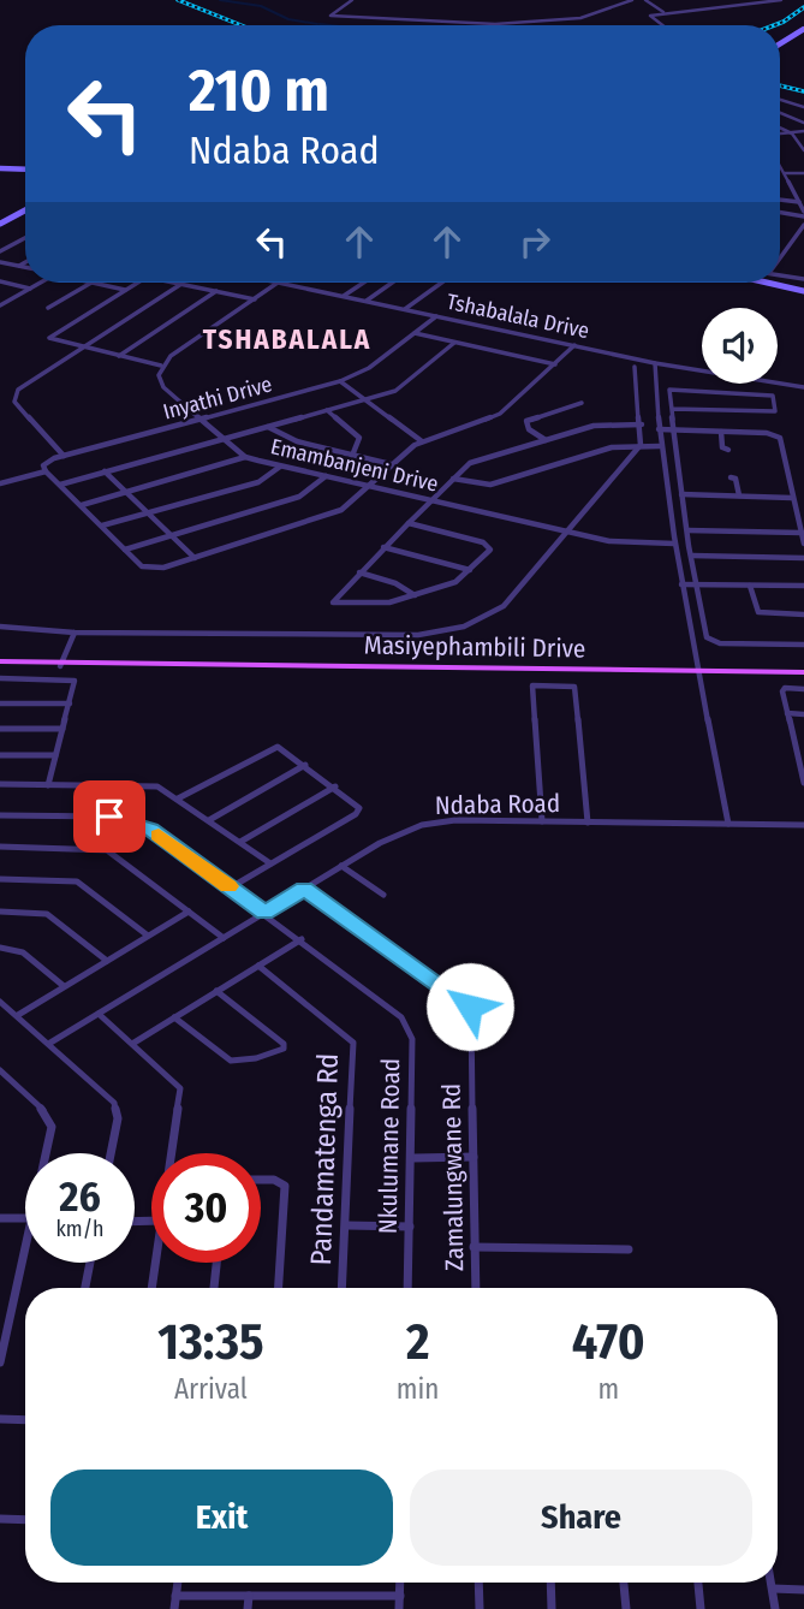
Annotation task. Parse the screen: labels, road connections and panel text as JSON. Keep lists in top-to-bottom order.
{
  "streets": {
    "main road": ["Masiyephambili Drive"],
    "street": [
      "Tshabalala Drive",
      "Inyathi Drive",
      "Emambanjeni Drive",
      "Ndaba Road",
      "Nkulumane Road",
      "Pandamatenga Rd",
      "Zamalungwane Rd"
    ]
  },
  "crossings": [
    ["Tshabalala Drive", "Inyathi Drive"],
    ["Inyathi Drive", "Emambanjeni Drive"],
    ["Ndaba Road", "Nkulumane Road"],
    ["Ndaba Road", "Zamalungwane Rd"]
  ],
  "districts": ["TSHABALALA"],
  "page": {
    "turn": ["210 m", "Ndaba Road"],
    "speed": "26 km/h",
    "limit": "30",
    "eta": [
      "13:35",
      "Arrival",
      "2",
      "min",
      "470",
      "m"
    ],
    "buttons": ["Exit", "Share"]
  }
}
